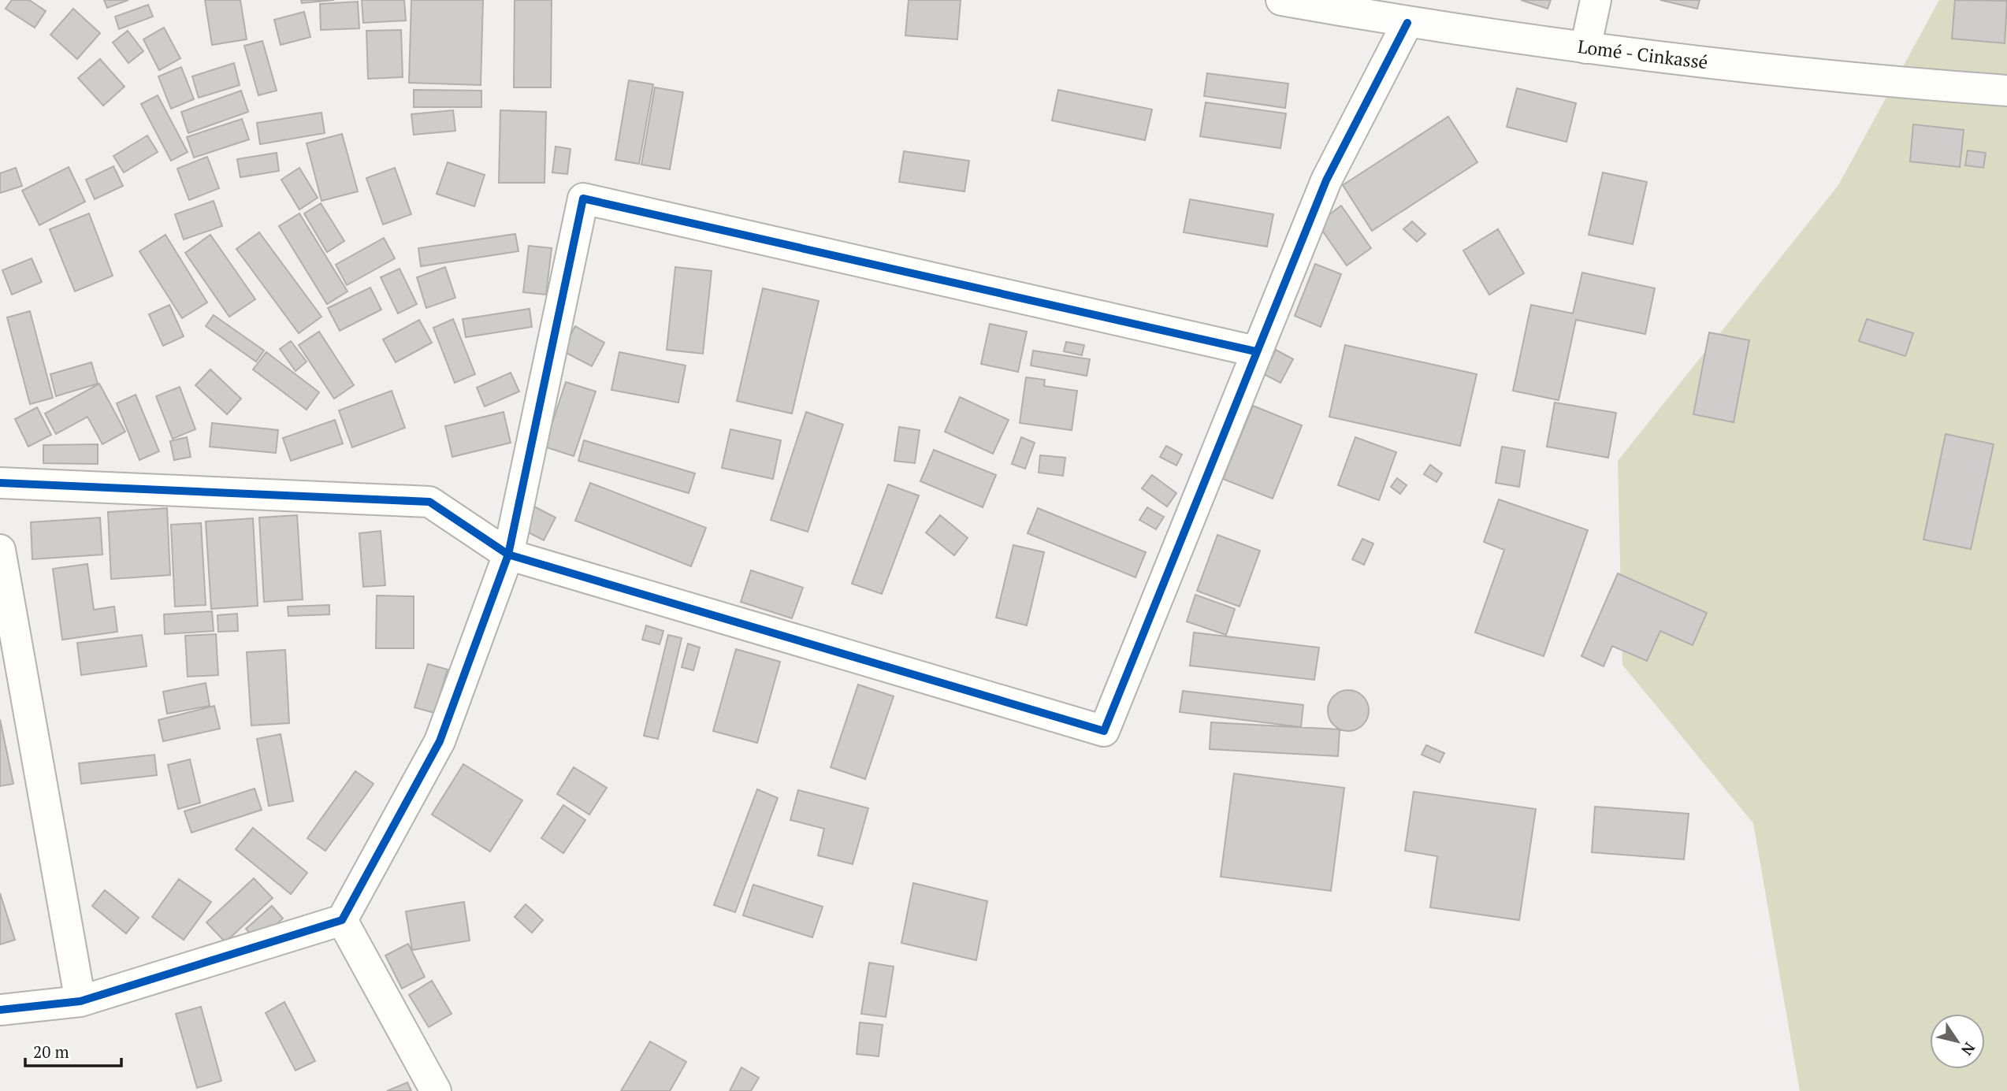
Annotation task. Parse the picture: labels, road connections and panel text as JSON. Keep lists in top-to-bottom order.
{
  "streets": {
    "main road": ["Lomé - Cinkassé"]
  },
  "scale_bar": "20 m",
  "north": "bottom right"
}
